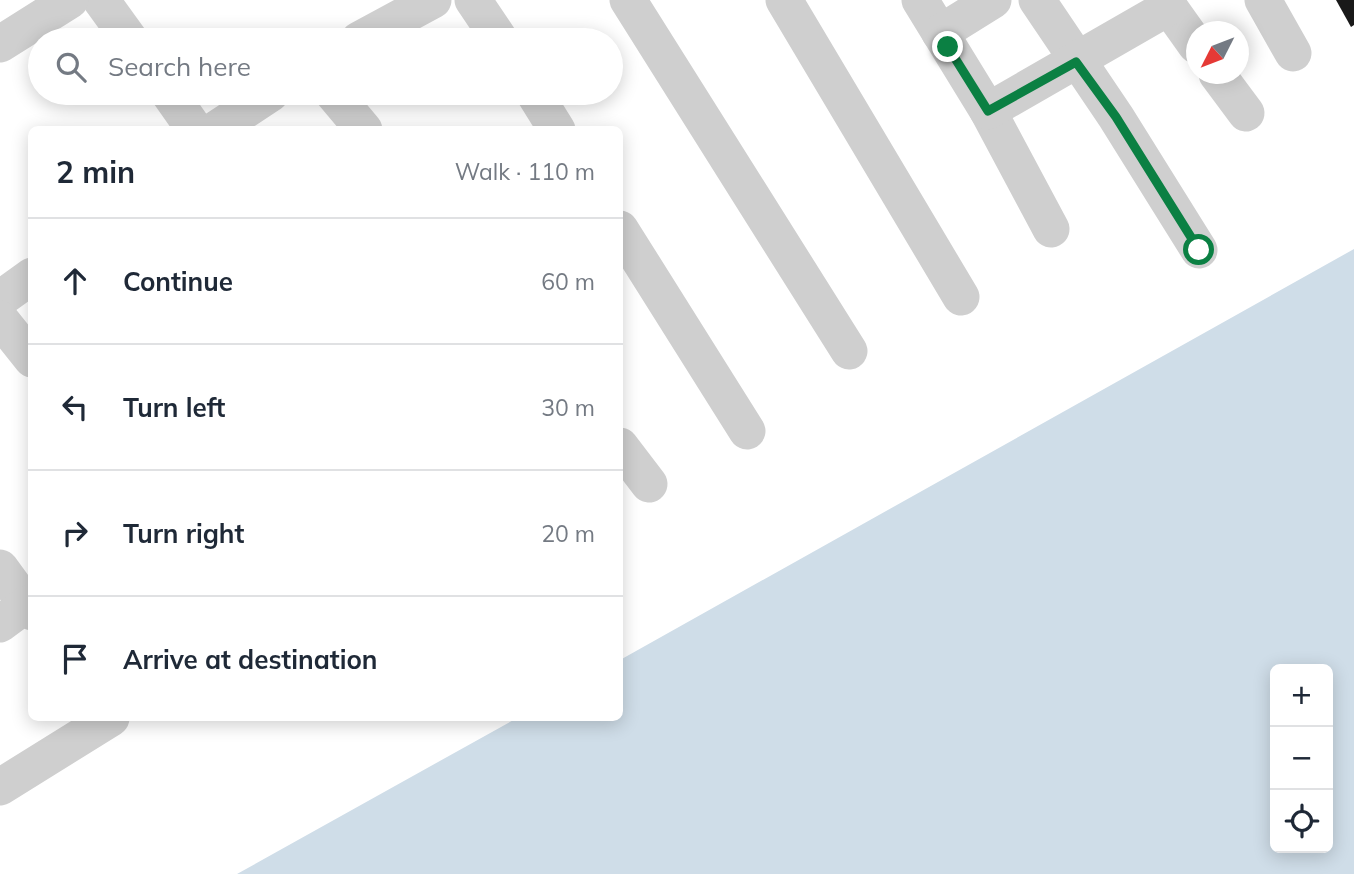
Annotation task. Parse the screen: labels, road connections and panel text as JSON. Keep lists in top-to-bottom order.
{
  "north": "bottom left",
  "page": {
    "search": "Search here",
    "heading": ["2 min", "Walk · 110 m"],
    "list": [
      ["Continue", "60 m"],
      ["Turn left", "30 m"],
      ["Turn right", "20 m"],
      "Arrive at destination"
    ],
    "map_buttons": ["+", "−"]
  }
}
